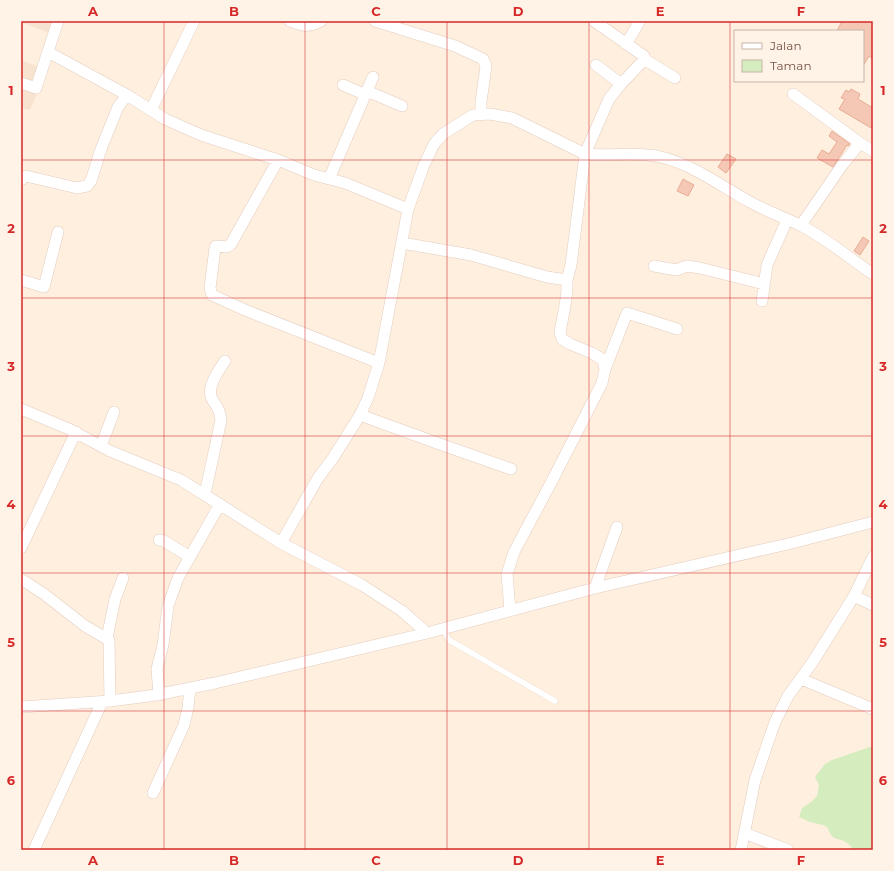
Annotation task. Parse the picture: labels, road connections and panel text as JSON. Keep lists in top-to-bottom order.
{
  "legend": ["Jalan", "Taman"],
  "grid": {
    "columns": [
      "A",
      "B",
      "C",
      "D",
      "E",
      "F"
    ],
    "rows": [
      "1",
      "2",
      "3",
      "4",
      "5",
      "6"
    ]
  }
}
